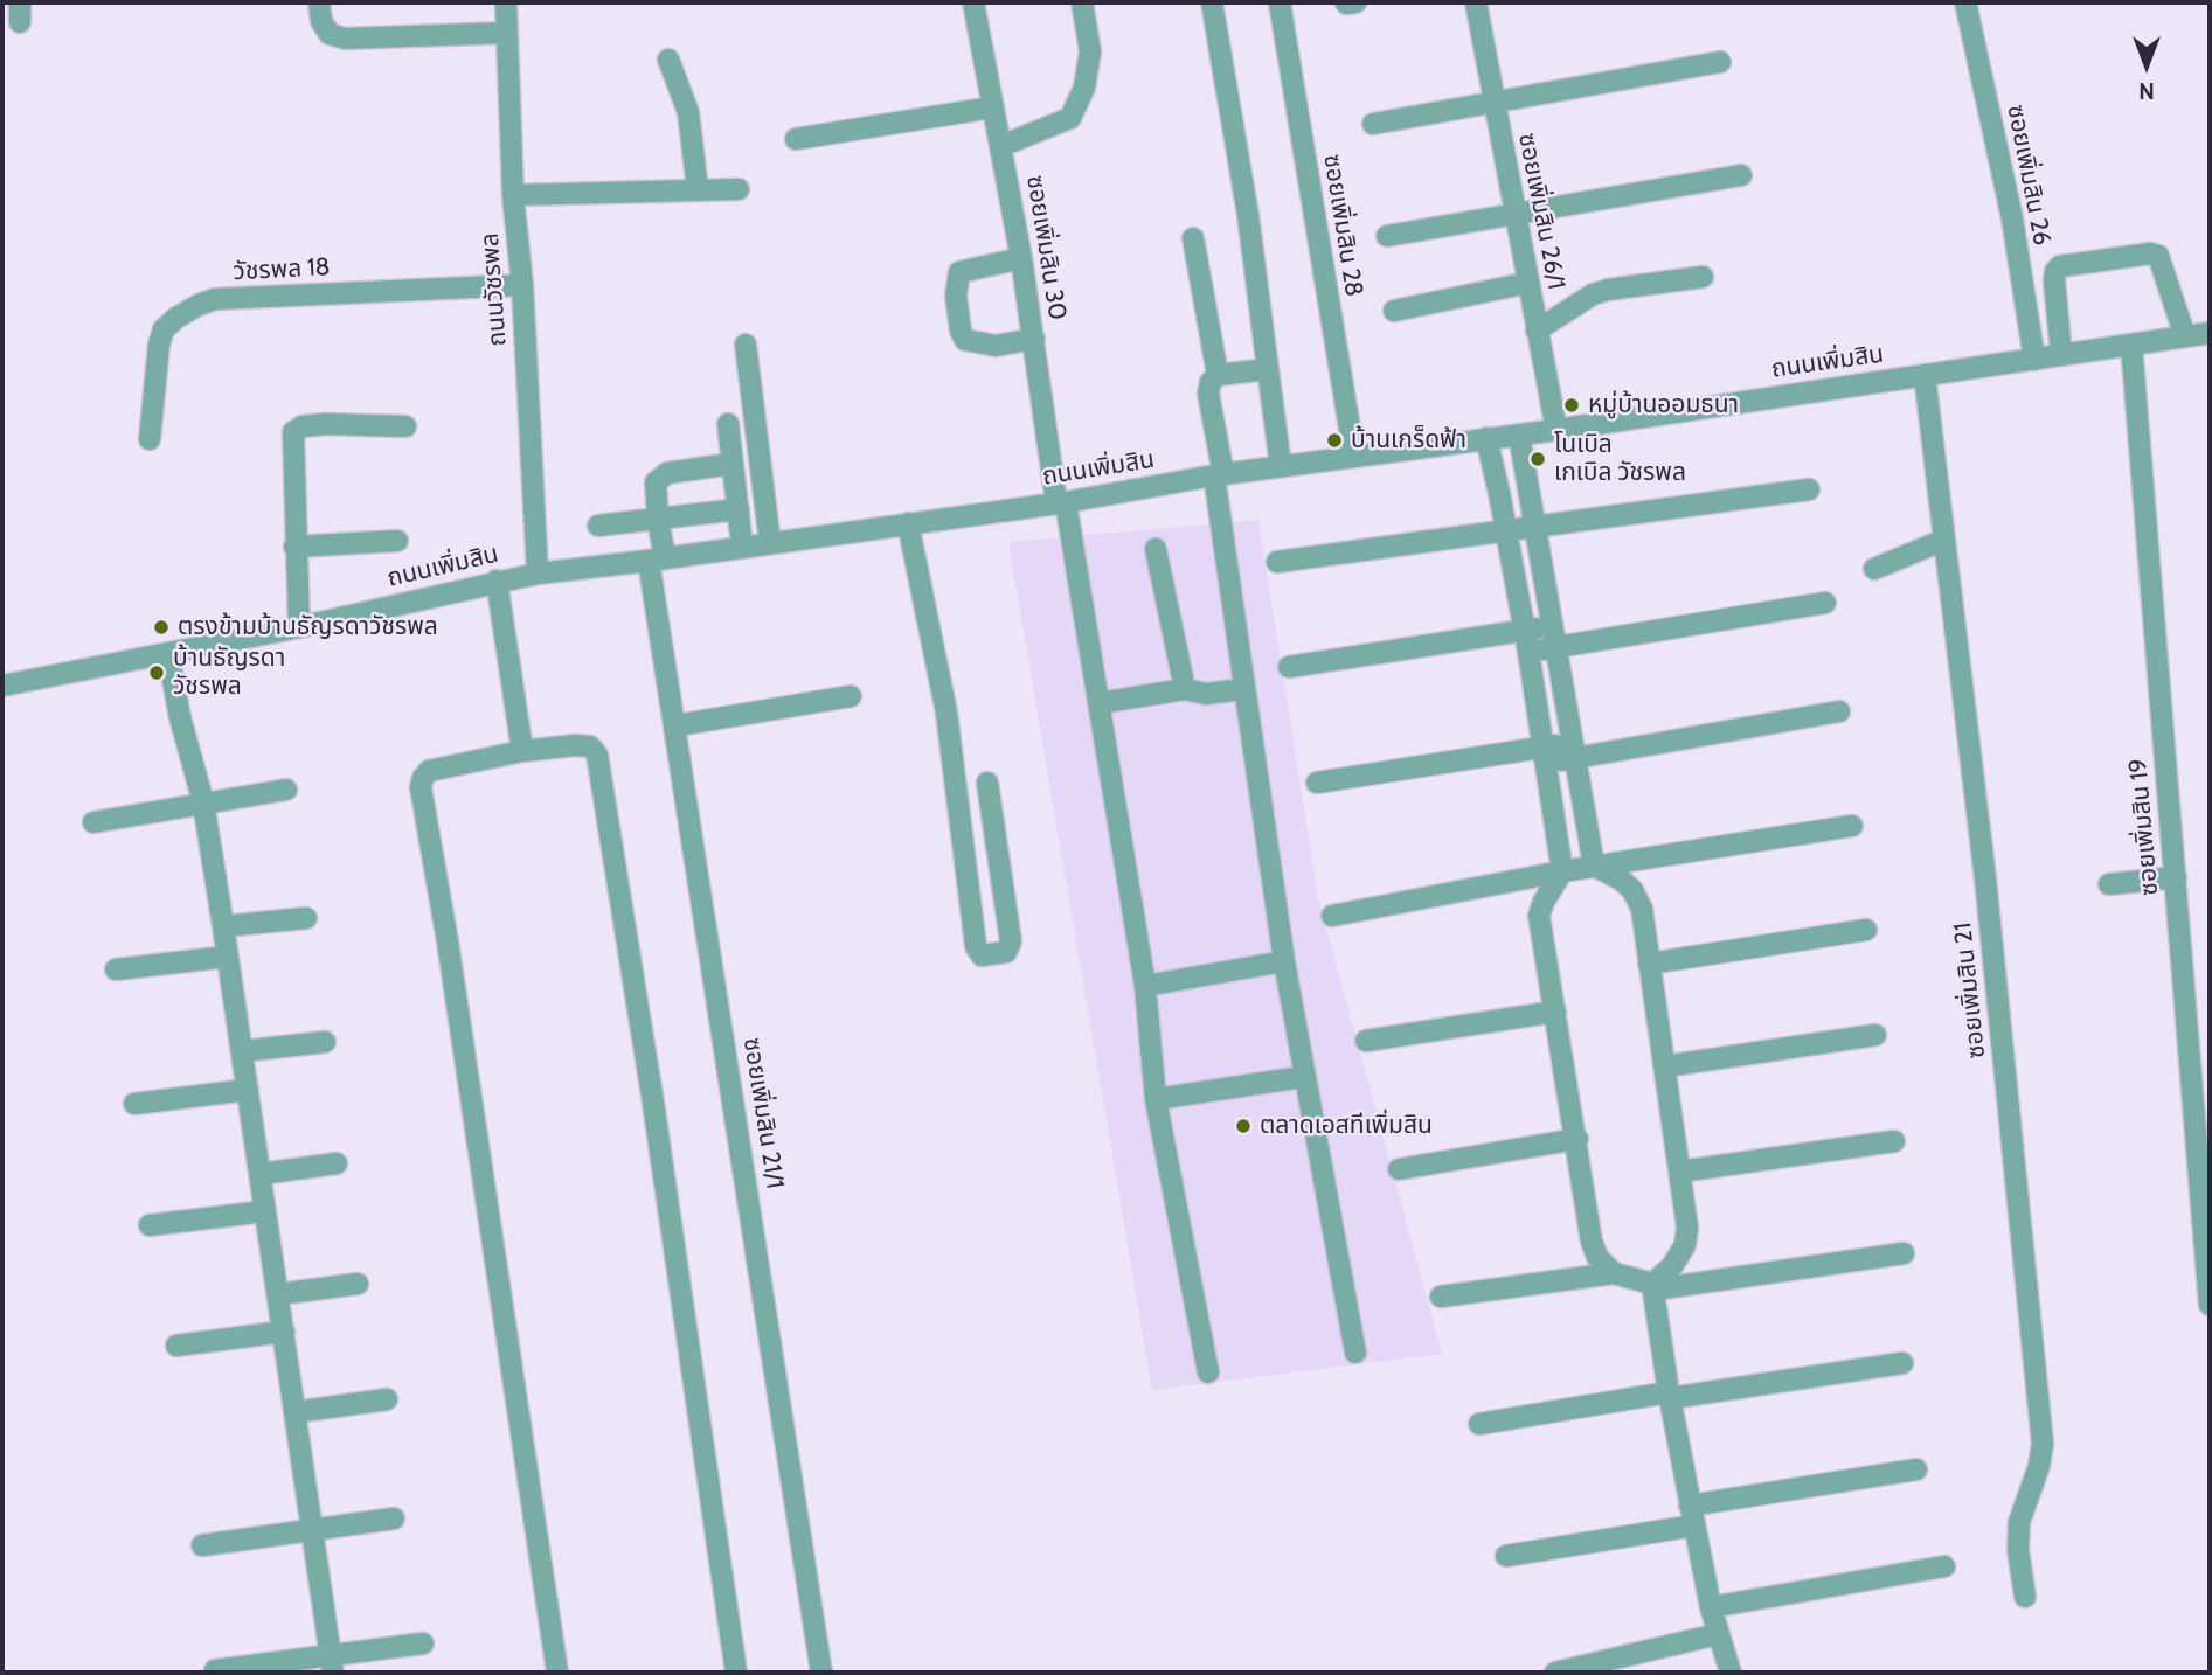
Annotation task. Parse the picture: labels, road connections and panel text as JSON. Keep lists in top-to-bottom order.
{
  "streets": {
    "street": [
      "ซอยเพิ่มสิน 26",
      "ซอยเพิ่มสิน 26/1",
      "ซอยเพิ่มสิน 28",
      "ซอยเพิ่มสิน 30",
      "วัชรพล 18",
      "ถนนวัชรพล",
      "ถนนเพิ่มสิน",
      "ซอยเพิ่มสิน 19",
      "ซอยเพิ่มสิน 21",
      "ซอยเพิ่มสิน 21/1"
    ]
  },
  "crossings": [
    ["ซอยเพิ่มสิน 26", "ถนนเพิ่มสิน"],
    ["ซอยเพิ่มสิน 26/1", "ถนนเพิ่มสิน"],
    ["ซอยเพิ่มสิน 28", "ถนนเพิ่มสิน"],
    ["ซอยเพิ่มสิน 30", "ถนนเพิ่มสิน"],
    ["วัชรพล 18", "ถนนวัชรพล"],
    ["ถนนวัชรพล", "ถนนเพิ่มสิน"],
    ["ถนนเพิ่มสิน", "ซอยเพิ่มสิน 19"],
    ["ถนนเพิ่มสิน", "ซอยเพิ่มสิน 21"],
    ["ถนนเพิ่มสิน", "ซอยเพิ่มสิน 21/1"]
  ],
  "places": [
    "หมู่บ้านออมธนา",
    "บ้านเกร็ดฟ้า",
    "โนเบิล เกเบิล วัชรพล",
    "ตรงข้ามบ้านธัญรดาวัชรพล",
    "บ้านธัญรดา วัชรพล",
    "ตลาดเอสทีเพิ่มสิน"
  ],
  "north": "bottom"
}
